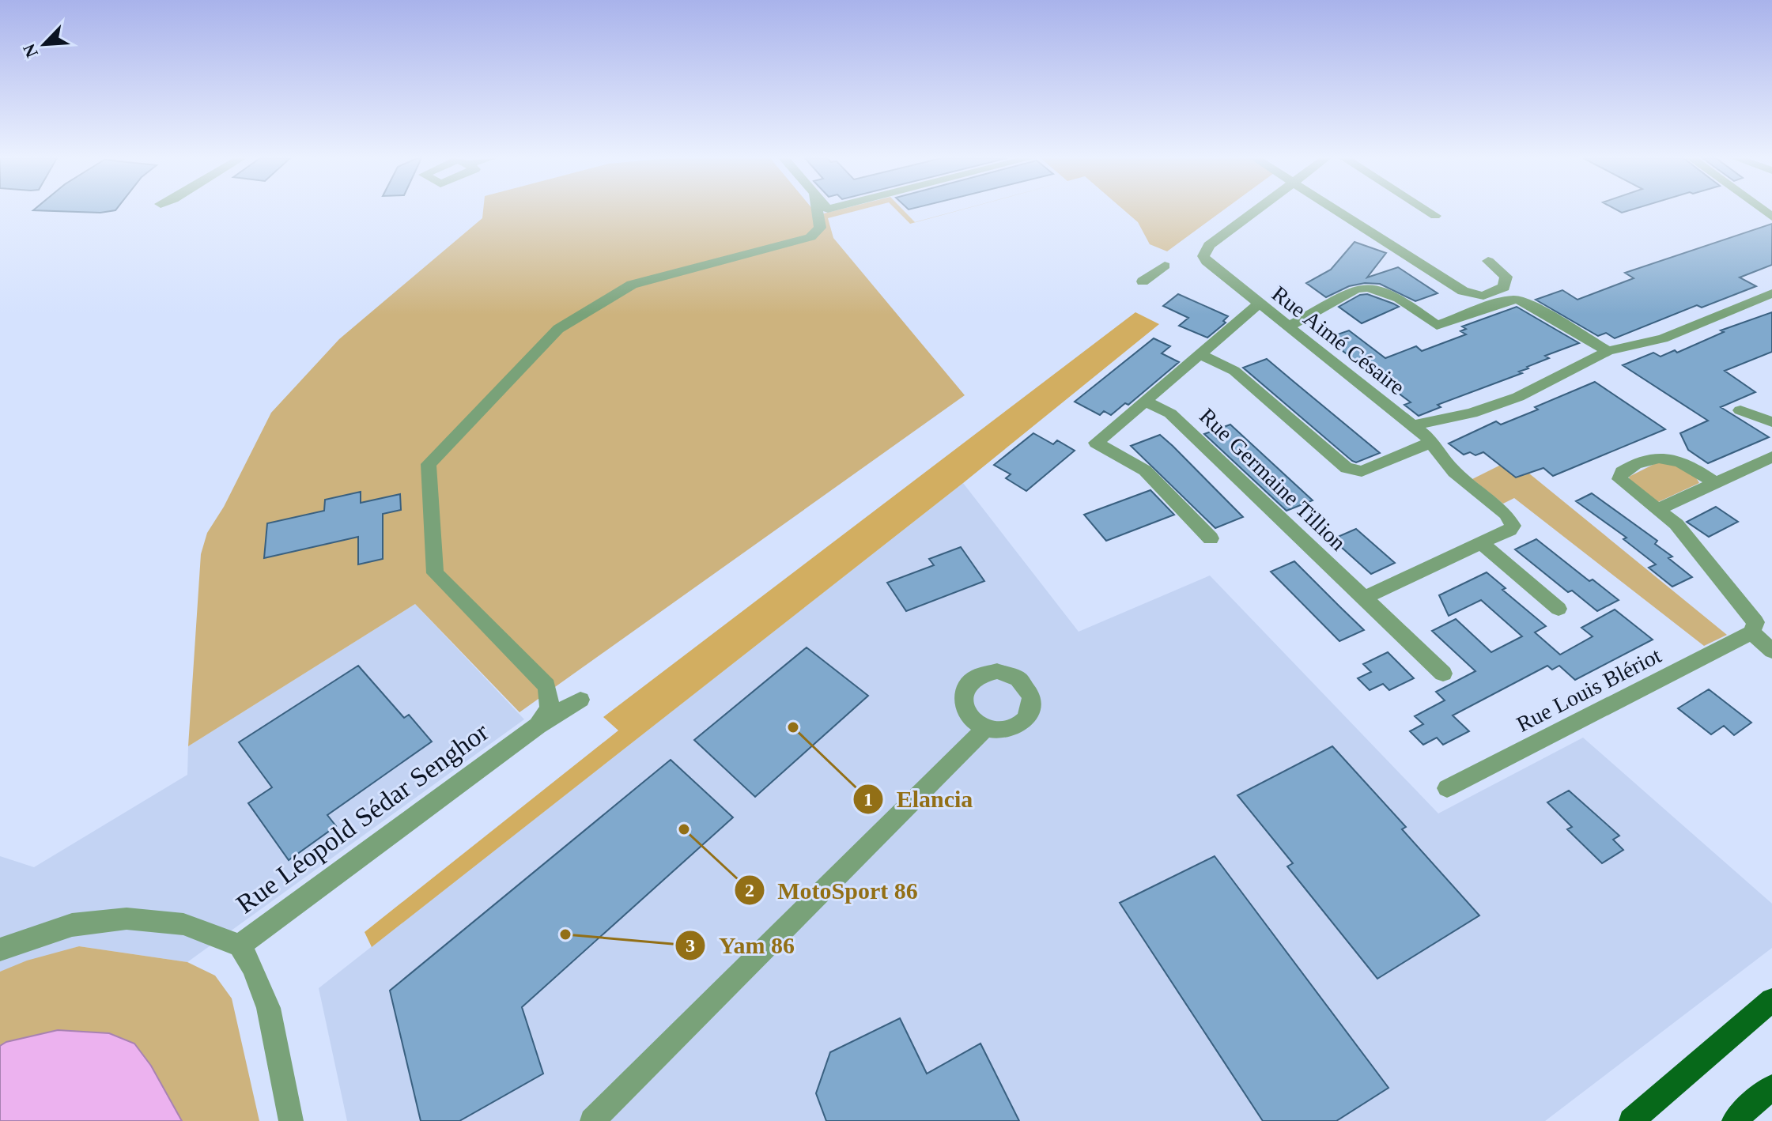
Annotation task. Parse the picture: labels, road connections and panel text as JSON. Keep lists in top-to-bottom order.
{
  "streets": {
    "street": [
      "Rue Aimé Césaire",
      "Rue Germaine Tillion",
      "Rue Louis Blériot",
      "Rue Léopold Sédar Senghor"
    ]
  },
  "places": ["Elancia", "MotoSport 86", "Yam 86"],
  "north": "bottom left"
}
